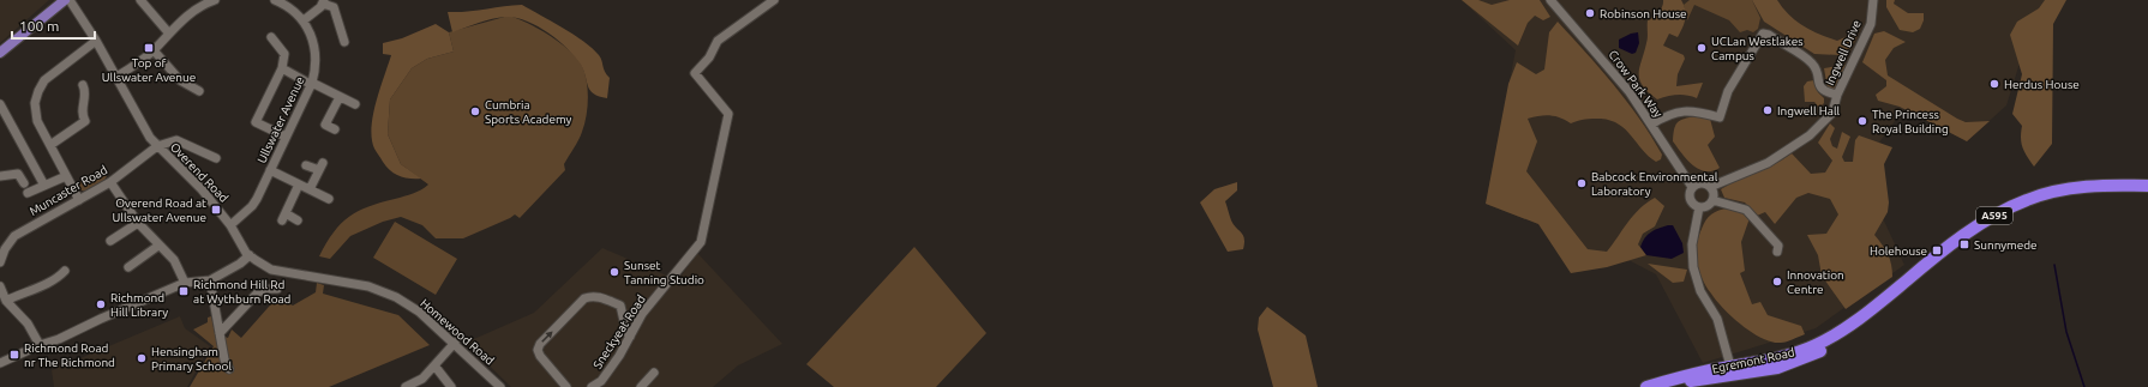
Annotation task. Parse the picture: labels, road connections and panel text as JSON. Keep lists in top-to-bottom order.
{
  "streets": {
    "highway": ["A595", "Egremont Road"],
    "street": [
      "Ingwell Drive",
      "Crow Park Way",
      "Ullswater Avenue",
      "Overend Road",
      "Muncaster Road",
      "Homewood Road",
      "Sneckyeat Road"
    ]
  },
  "crossings": [
    ["Ingwell Drive", "Crow Park Way"],
    ["Ullswater Avenue", "Overend Road"],
    ["Overend Road", "Muncaster Road"],
    ["Overend Road", "Homewood Road"]
  ],
  "places": {
    "other": [
      "Robinson House",
      "UCLan Westlakes Campus",
      "Herdus House",
      "Ingwell Hall",
      "Cumbria Sports Academy",
      "The Princess Royal Building",
      "Babcock Environmental Laboratory",
      "Sunset Tanning Studio",
      "Innovation Centre",
      "Richmond Hill Library",
      "Hensingham Primary School"
    ],
    "transit": [
      "Top of Ullswater Avenue",
      "Overend Road at Ullswater Avenue",
      "Sunnymede",
      "Holehouse",
      "Richmond Hill Rd at Wythburn Road",
      "Richmond Road nr The Richmond"
    ]
  },
  "scale_bar": "100 m"
}
